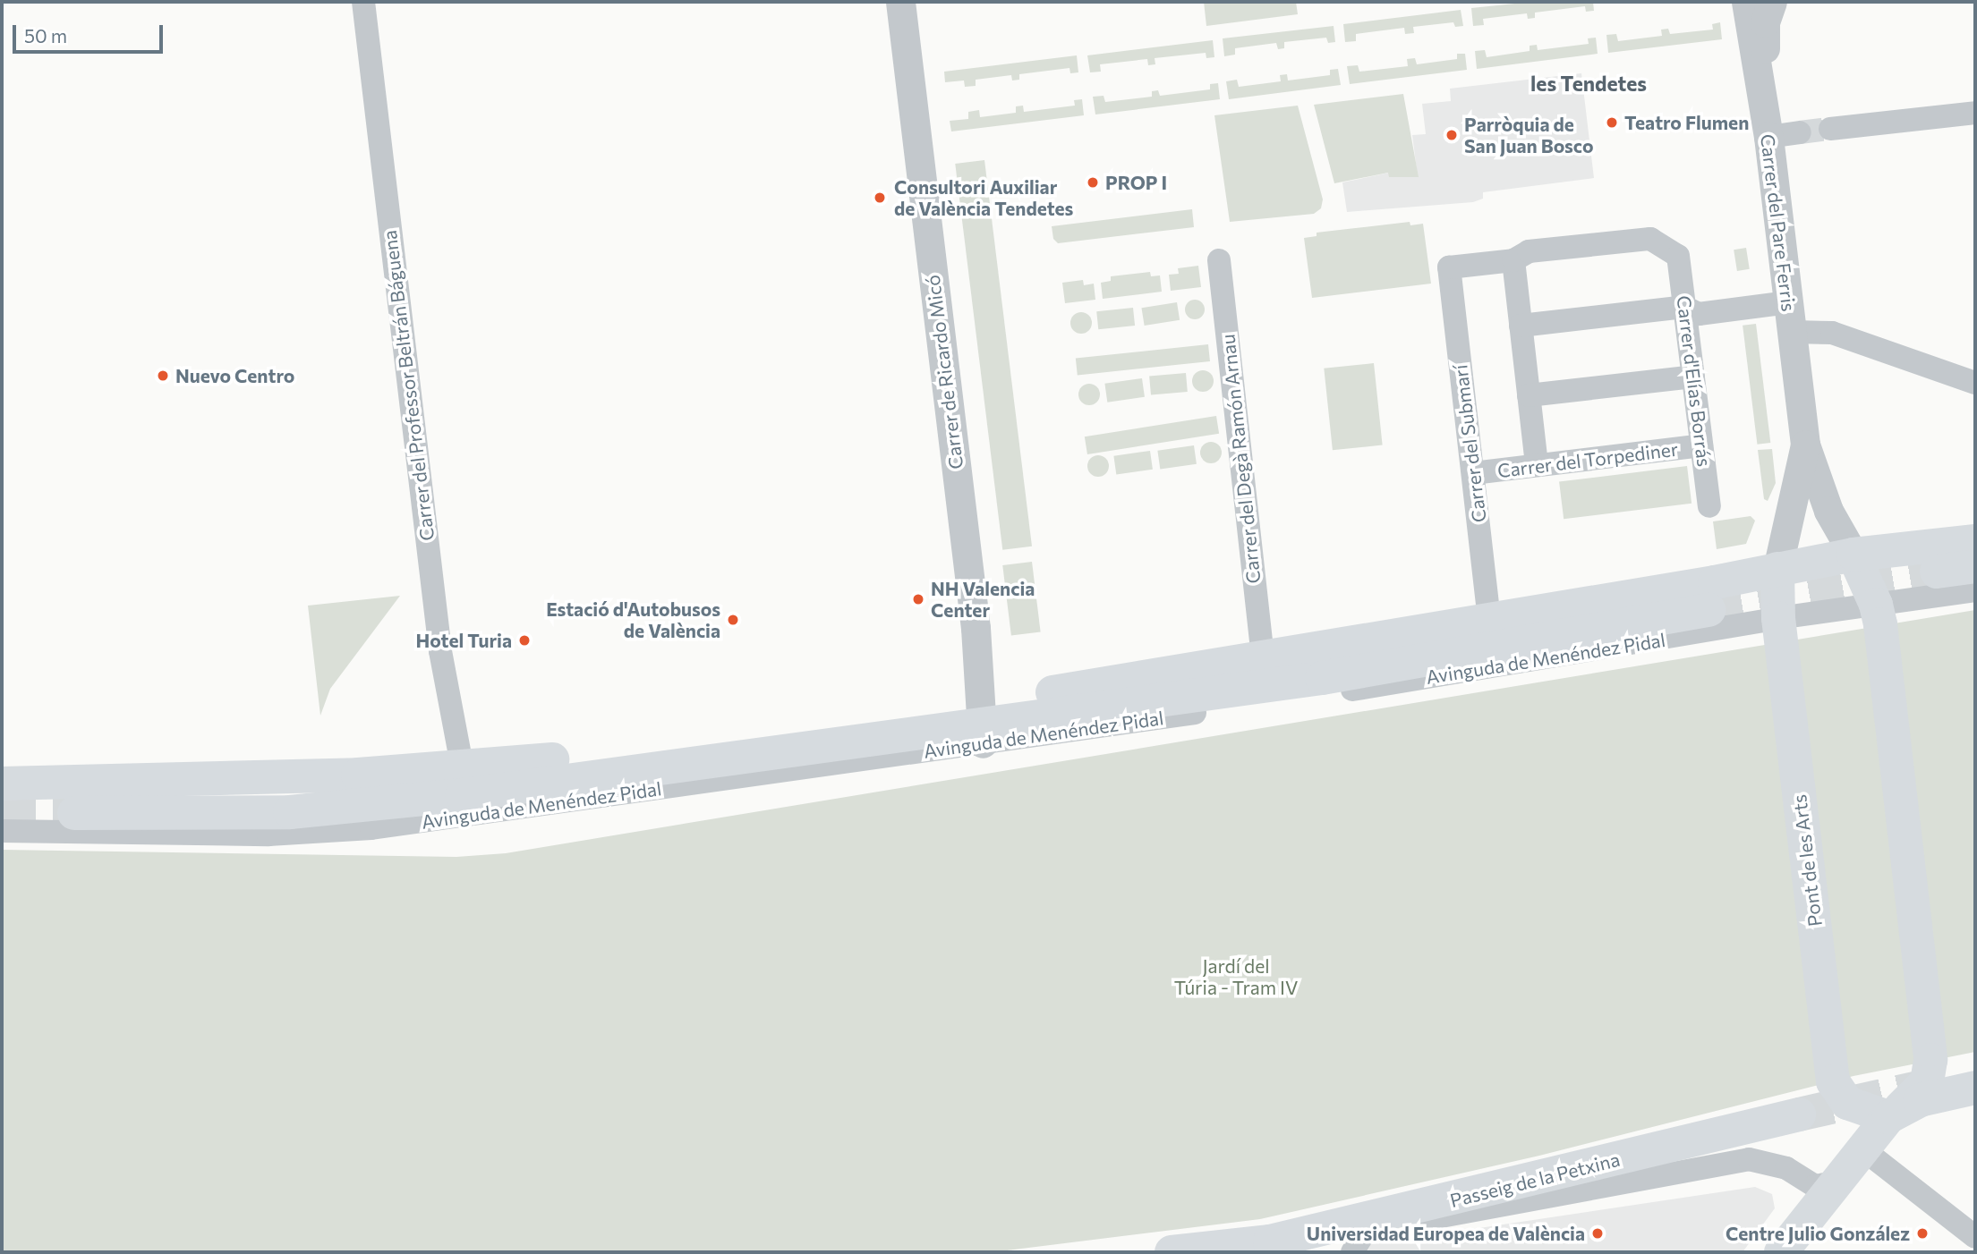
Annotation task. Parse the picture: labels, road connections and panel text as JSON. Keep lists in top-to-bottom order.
{
  "streets": {
    "main road": ["Avinguda de Menéndez Pidal", "Pont de les Arts", "Passeig de la Petxina"],
    "street": [
      "Carrer del Pare Ferris",
      "Carrer de Ricardo Micó",
      "Carrer d'Elías Borrás",
      "Carrer del Professor Beltrán Báguena",
      "Carrer del Submarí",
      "Carrer del Degà Ramón Arnau",
      "Carrer del Torpediner"
    ]
  },
  "crossings": [
    ["Carrer del Pare Ferris", "Avinguda de Menéndez Pidal"],
    ["Carrer del Pare Ferris", "Pont de les Arts"],
    ["Carrer de Ricardo Micó", "Avinguda de Menéndez Pidal"],
    ["Carrer d'Elías Borrás", "Carrer del Submarí"],
    ["Carrer d'Elías Borrás", "Carrer del Torpediner"],
    ["Carrer del Professor Beltrán Báguena", "Avinguda de Menéndez Pidal"],
    ["Carrer del Submarí", "Carrer del Torpediner"],
    ["Carrer del Submarí", "Avinguda de Menéndez Pidal"],
    ["Carrer del Degà Ramón Arnau", "Avinguda de Menéndez Pidal"],
    ["Avinguda de Menéndez Pidal", "Pont de les Arts"]
  ],
  "districts": ["les Tendetes"],
  "parks": ["Jardí del Túria - Tram IV"],
  "places": [
    "Teatro Flumen",
    "Parròquia de San Juan Bosco",
    "PROP I",
    "Consultori Auxiliar de València Tendetes",
    "Nuevo Centro",
    "NH Valencia Center",
    "Estació d'Autobusos de València",
    "Hotel Turia",
    "Universidad Europea de València",
    "Centre Julio González"
  ],
  "scale_bar": "50 m"
}
